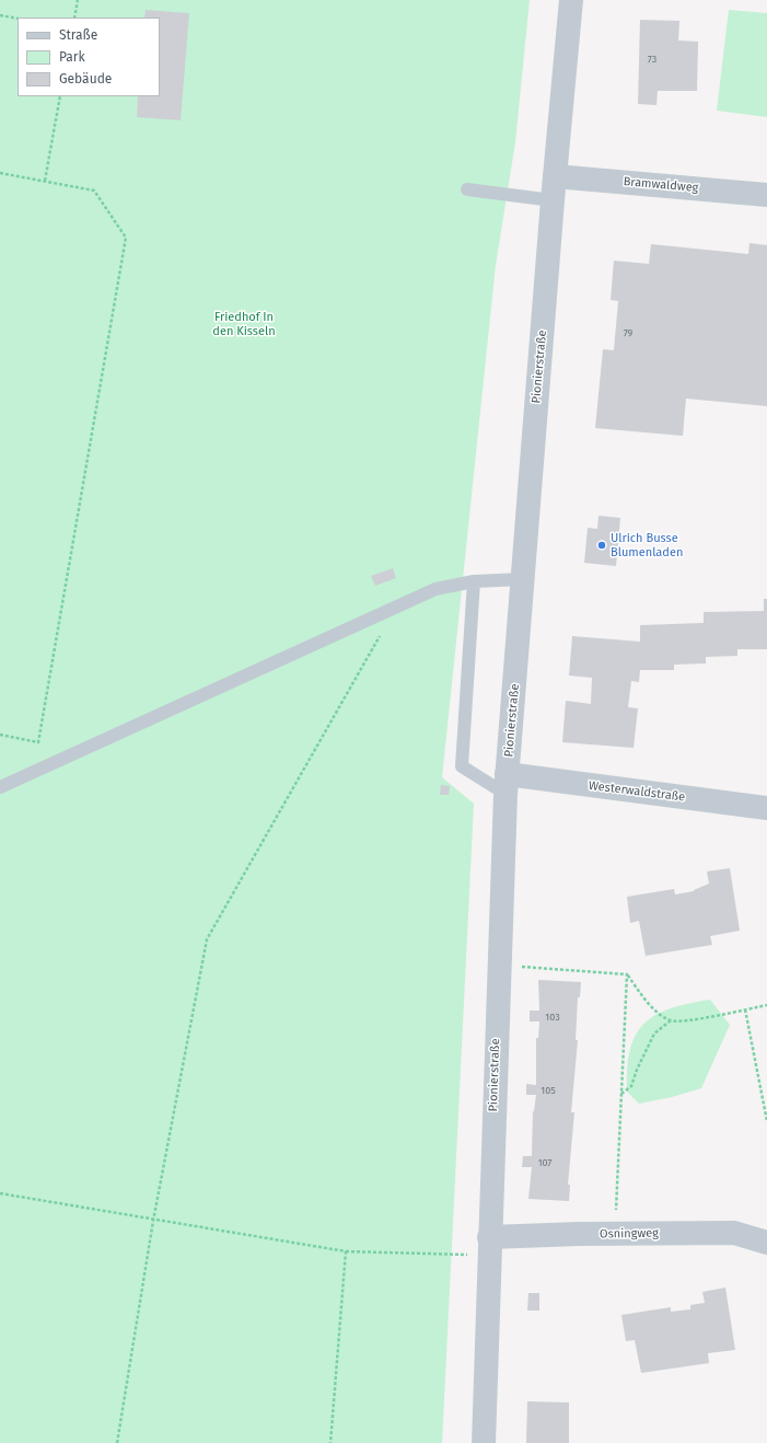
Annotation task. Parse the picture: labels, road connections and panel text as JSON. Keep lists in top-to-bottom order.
{
  "streets": {
    "street": [
      "Bramwaldweg",
      "Pionierstraße",
      "Westerwaldstraße",
      "Osningweg"
    ]
  },
  "crossings": [
    ["Bramwaldweg", "Pionierstraße"],
    ["Pionierstraße", "Westerwaldstraße"],
    ["Pionierstraße", "Osningweg"]
  ],
  "parks": ["Friedhof In den Kisseln"],
  "places": ["Ulrich Busse Blumenladen"],
  "house_numbers": [
    "73",
    "79",
    "103",
    "105",
    "107"
  ],
  "legend": ["Straße", "Park", "Gebäude"]
}
